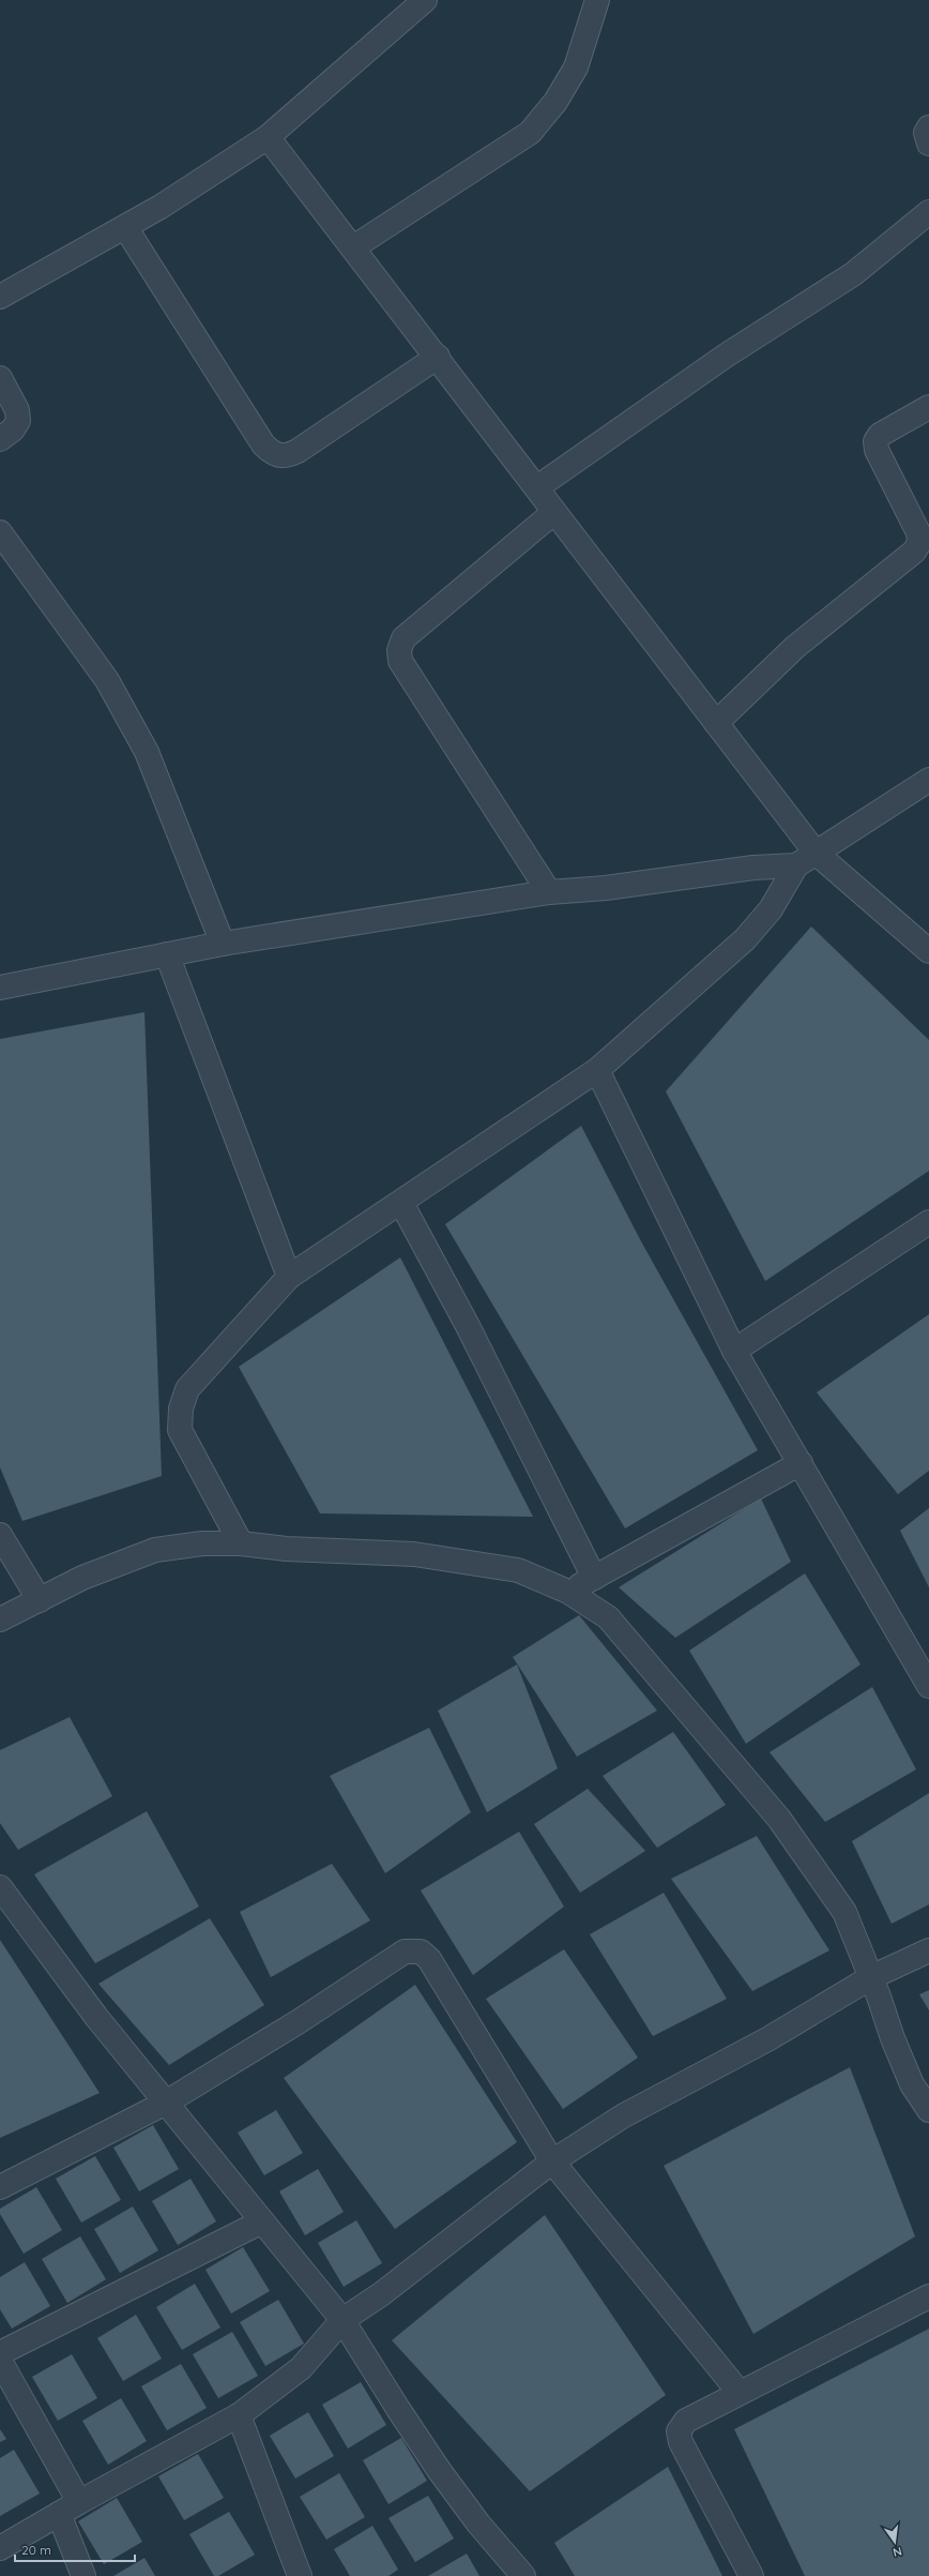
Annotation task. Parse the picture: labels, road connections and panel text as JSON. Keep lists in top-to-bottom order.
{
  "scale_bar": "20 m",
  "north": "bottom"
}
